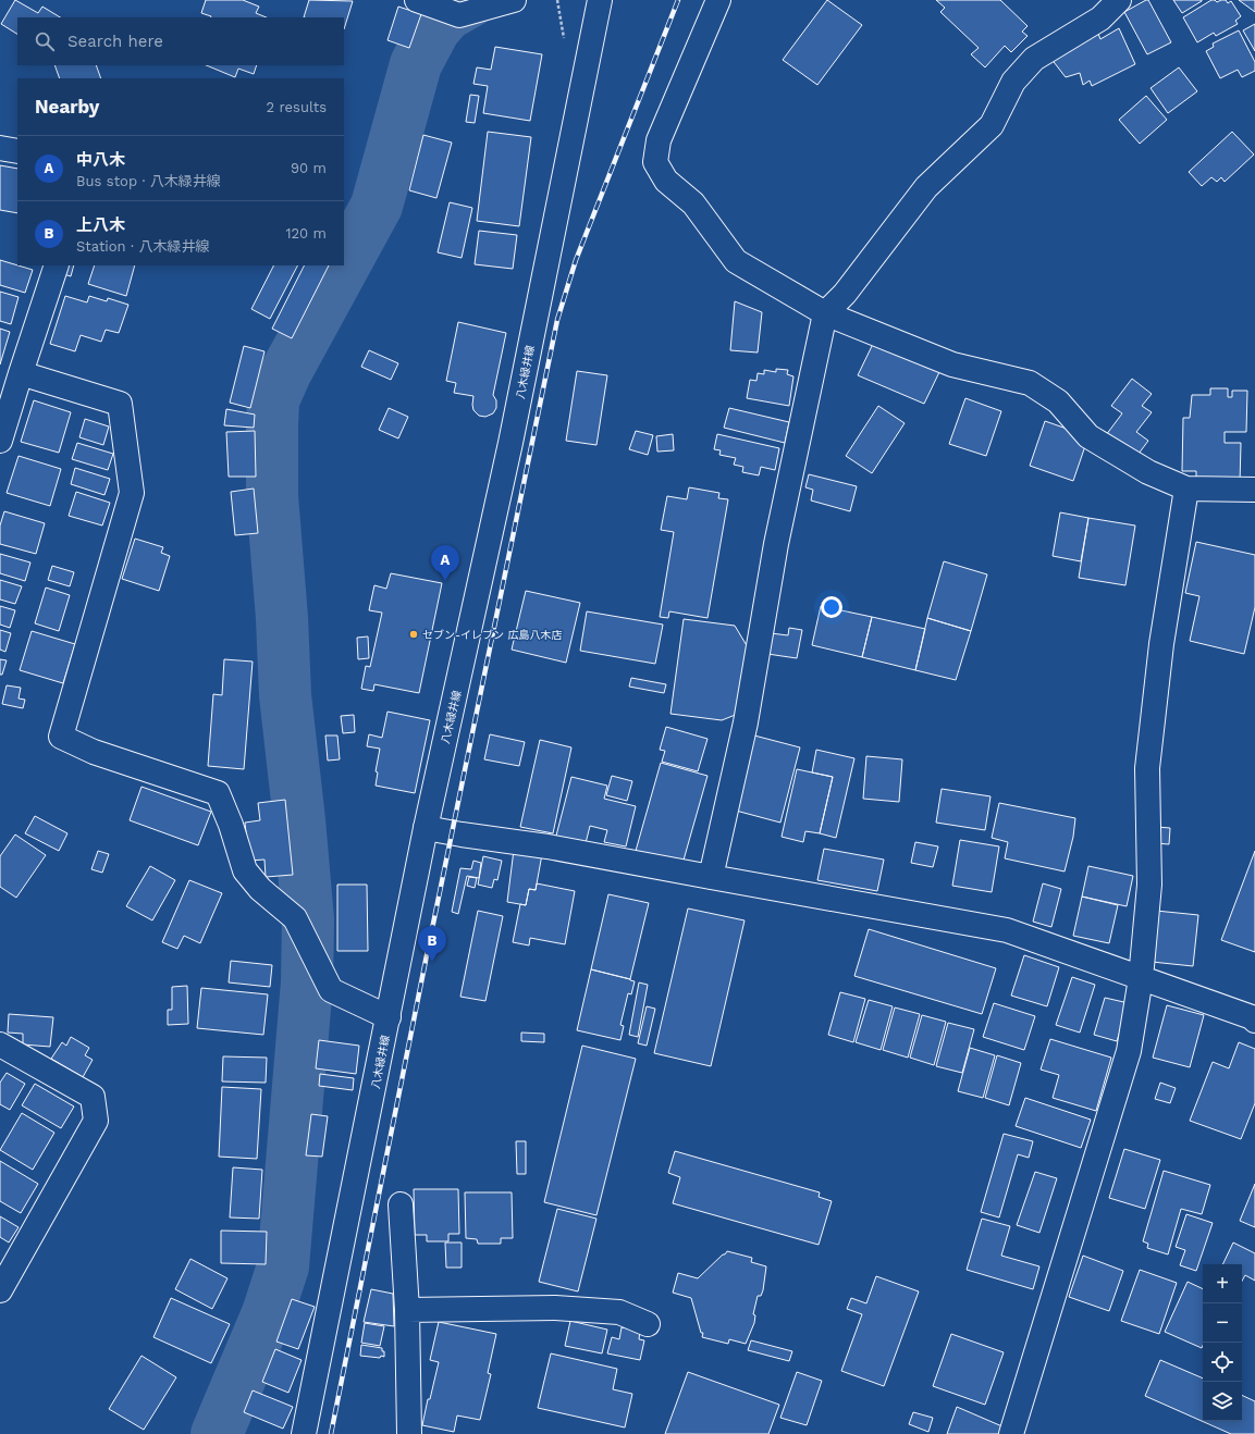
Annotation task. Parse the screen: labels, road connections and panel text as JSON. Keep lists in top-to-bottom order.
{
  "streets": {
    "street": ["八木緑井線"]
  },
  "places": ["セブン-イレブン 広島八木店"],
  "page": {
    "search": "Search here",
    "heading": ["Nearby", "2 results"],
    "list": [
      {
        "mark": "A",
        "name": "中八木",
        "note": "Bus stop · 八木緑井線",
        "value": "90 m"
      },
      {
        "mark": "B",
        "name": "上八木",
        "note": "Station · 八木緑井線",
        "value": "120 m"
      }
    ],
    "pins": ["A", "B"],
    "map_buttons": ["+", "−"]
  }
}
